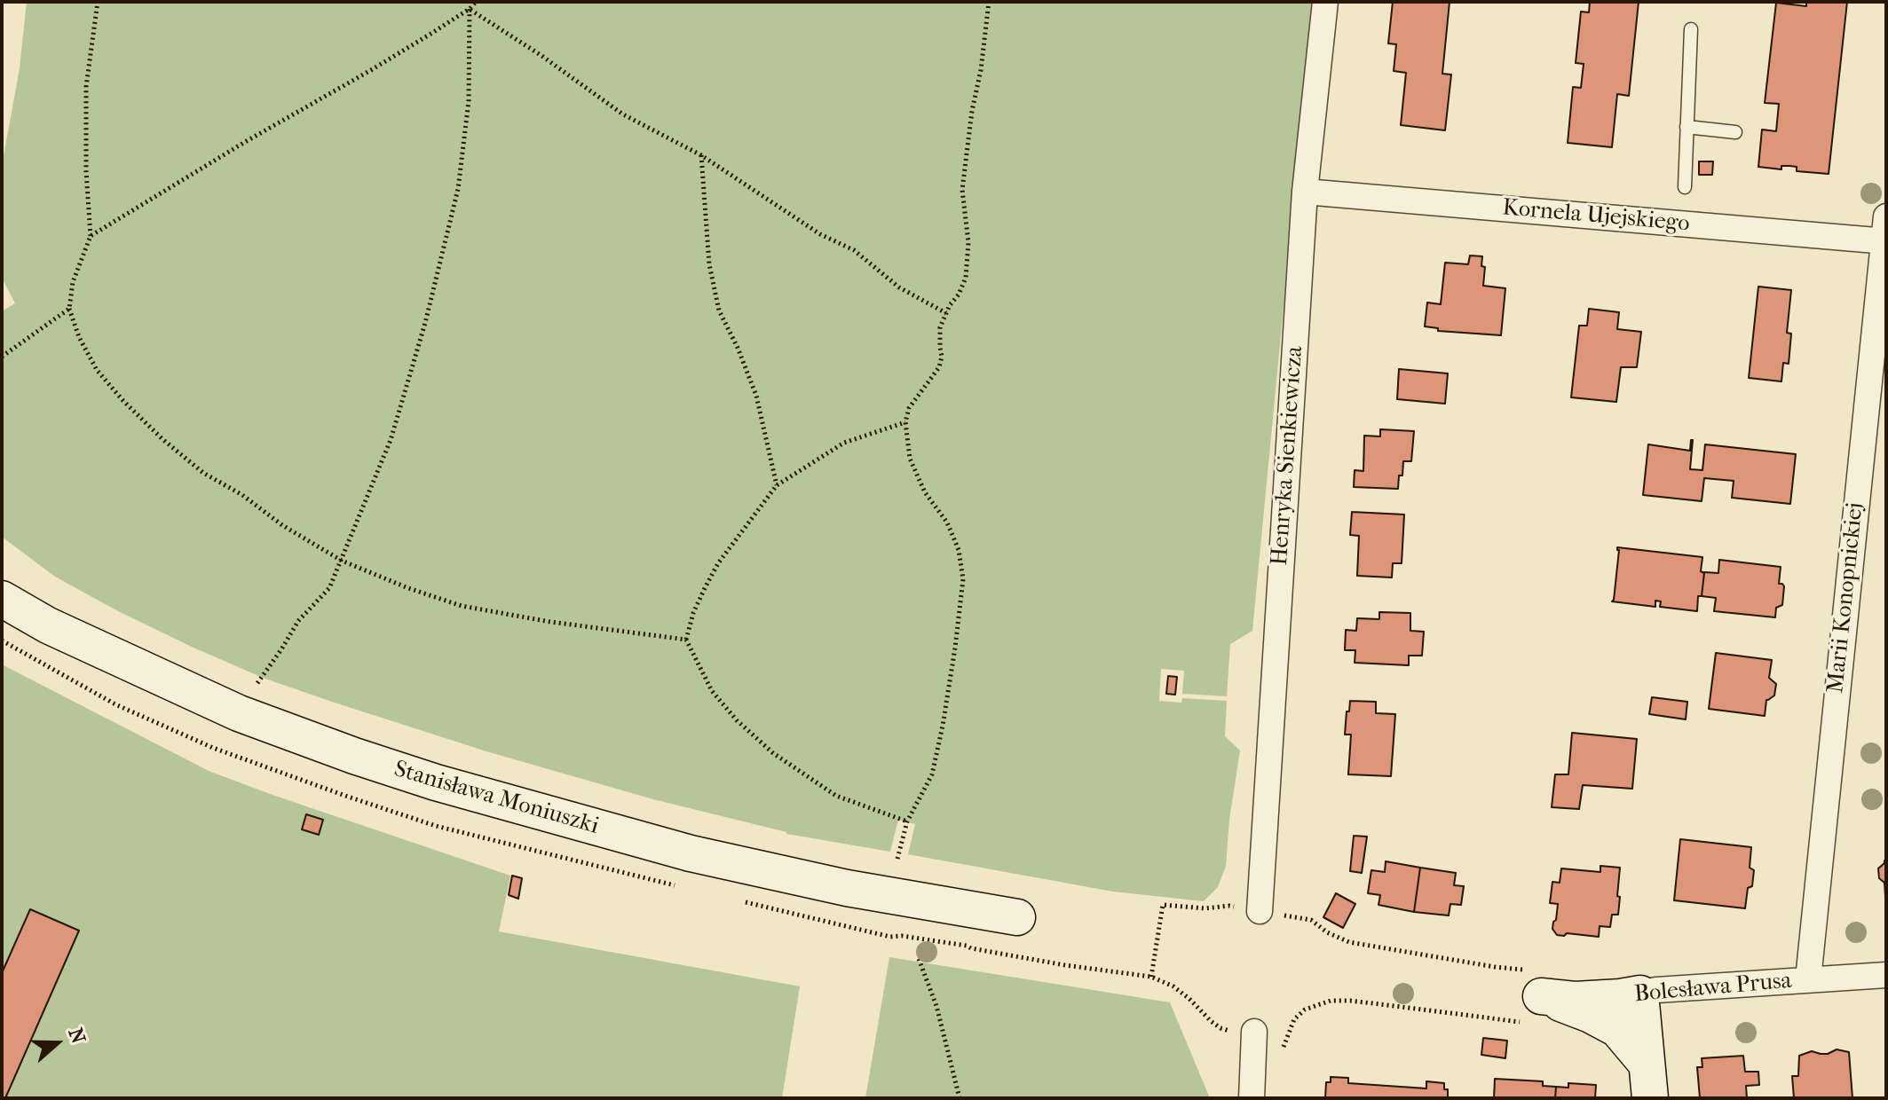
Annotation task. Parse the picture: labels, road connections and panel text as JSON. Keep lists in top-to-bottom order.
{
  "streets": {
    "street": [
      "Kornela Ujejskiego",
      "Henryka Sienkiewicza",
      "Marii Konopnickiej",
      "Stanisława Moniuszki",
      "Bolesława Prusa"
    ]
  },
  "crossings": [
    ["Kornela Ujejskiego", "Henryka Sienkiewicza"],
    ["Kornela Ujejskiego", "Marii Konopnickiej"],
    ["Marii Konopnickiej", "Bolesława Prusa"]
  ],
  "north": "right"
}
